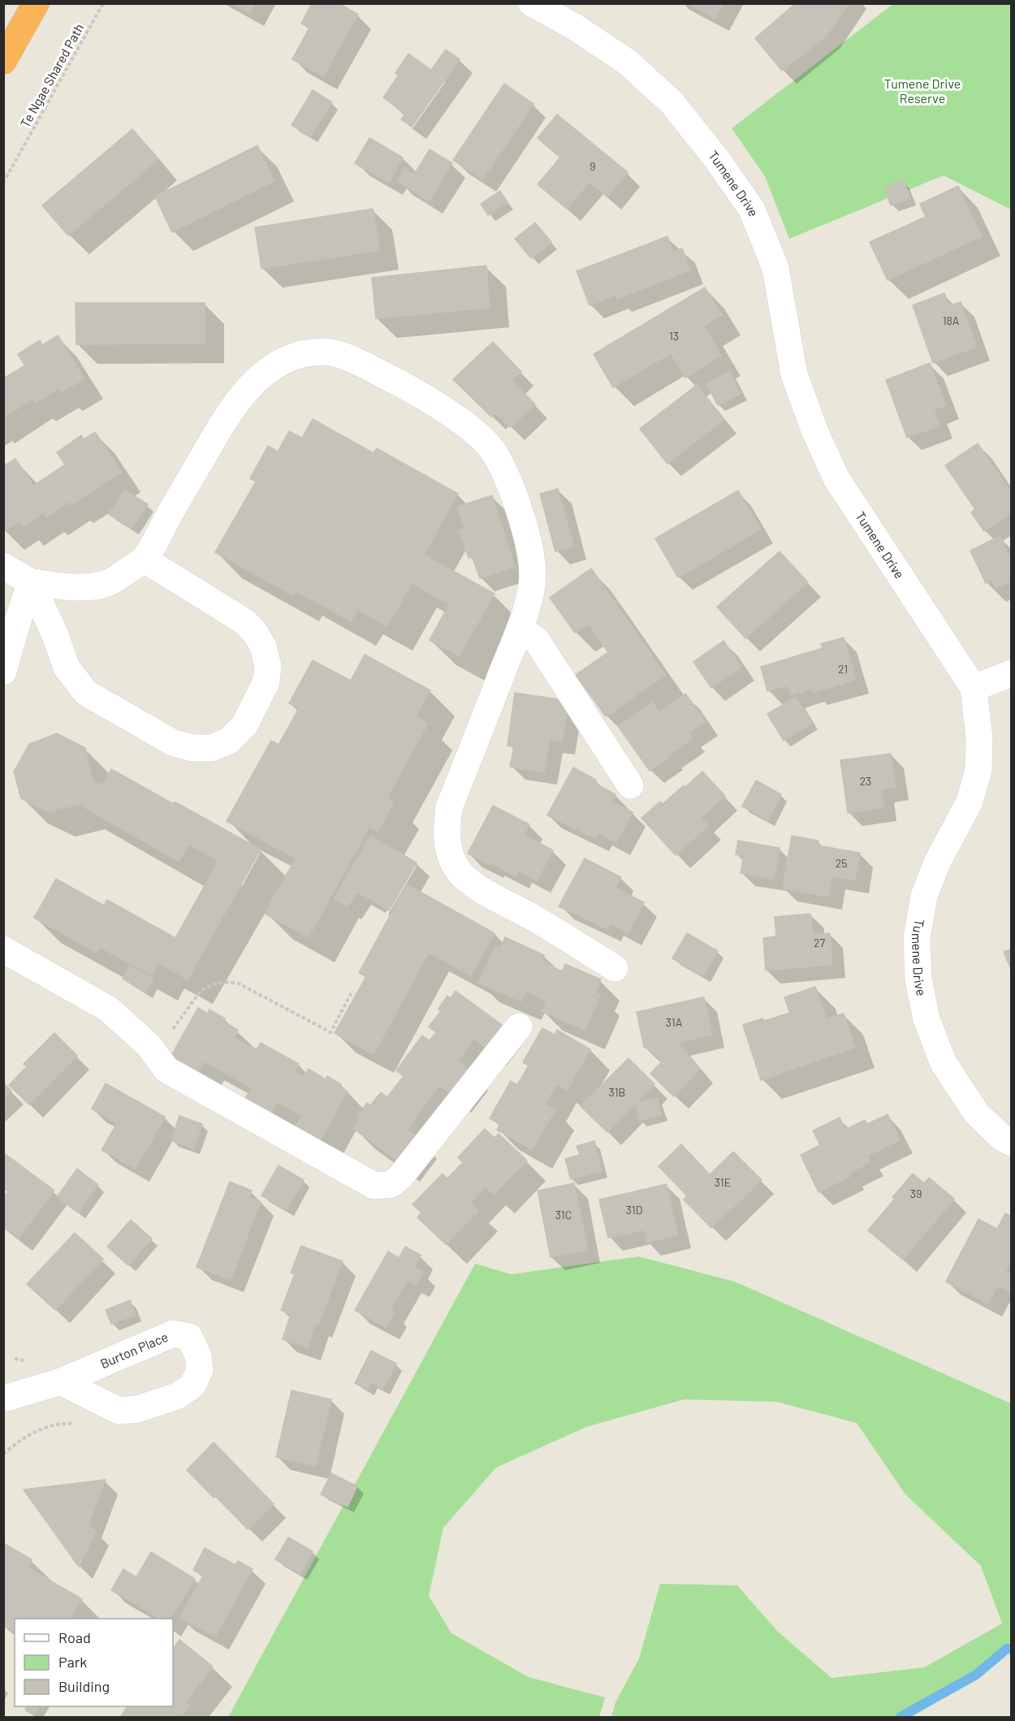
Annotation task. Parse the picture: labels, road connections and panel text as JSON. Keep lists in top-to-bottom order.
{
  "streets": {
    "street": ["Tumene Drive"],
    "path": ["Te Ngae Shared Path"]
  },
  "parks": ["Tumene Drive Reserve"],
  "house_numbers": [
    "9",
    "18A",
    "13",
    "21",
    "23",
    "25",
    "27",
    "31A",
    "31B",
    "31E",
    "39",
    "31D",
    "31C"
  ],
  "legend": ["Road", "Park", "Building"]
}
